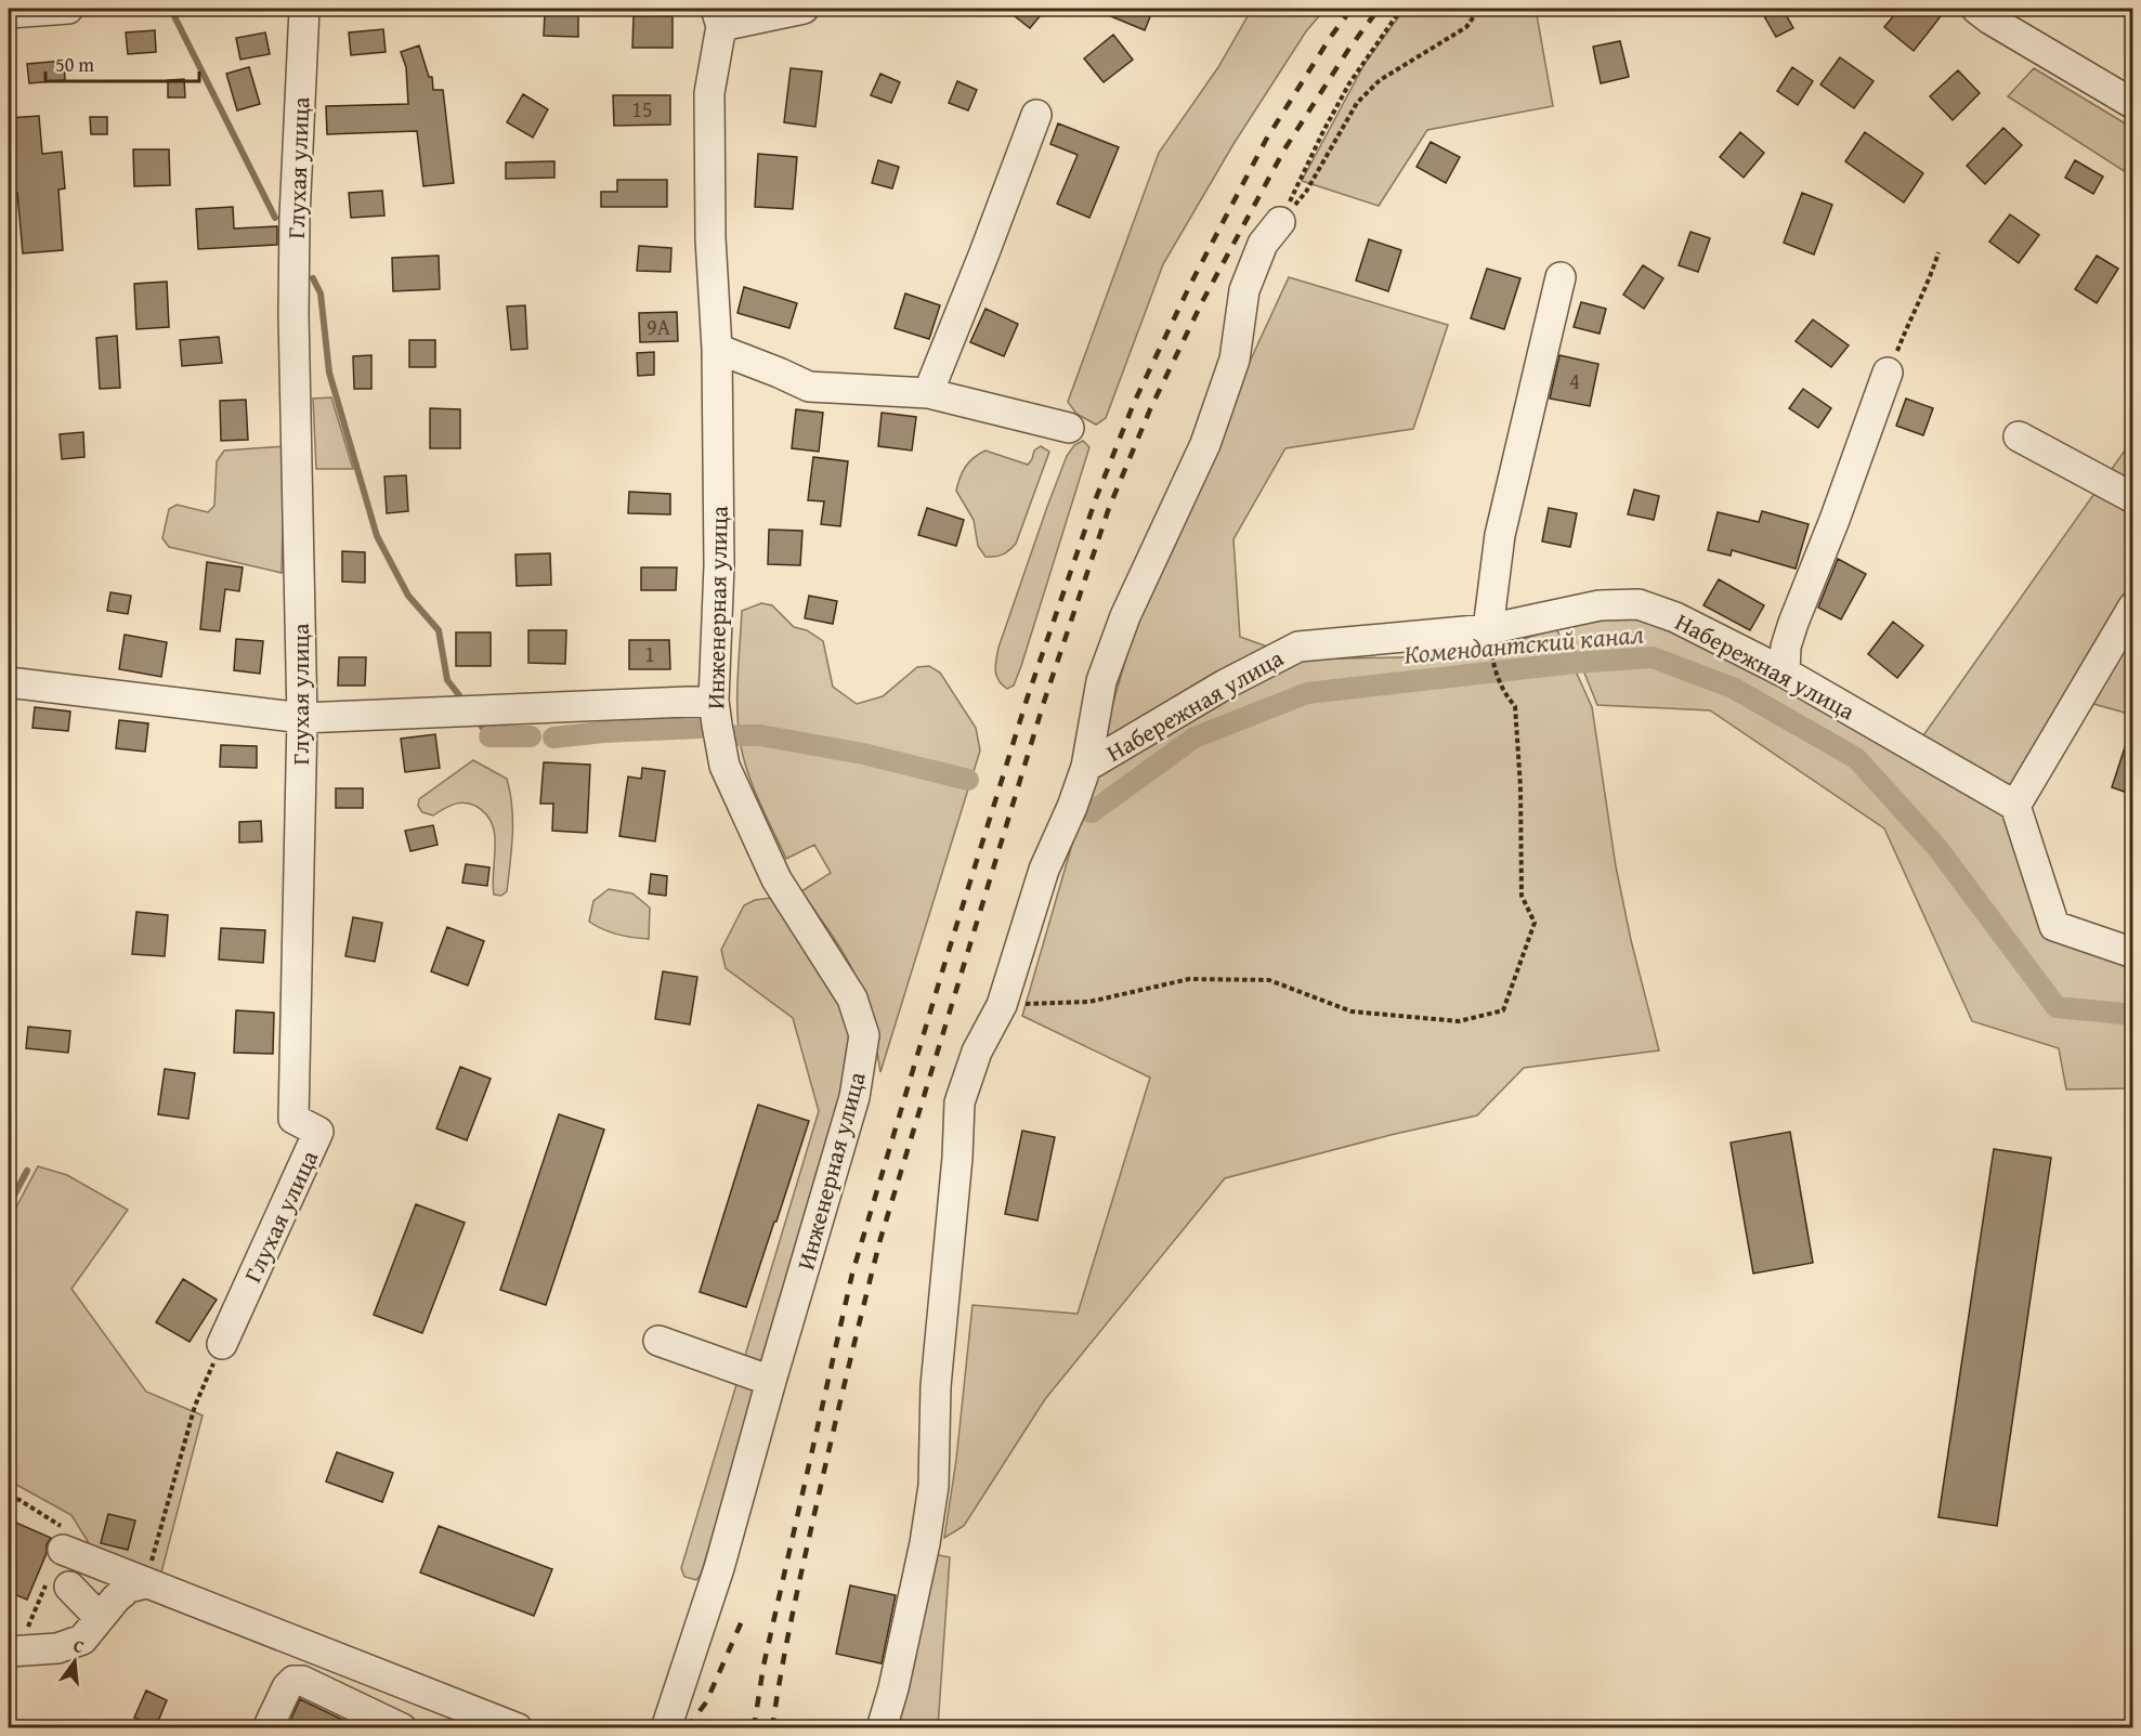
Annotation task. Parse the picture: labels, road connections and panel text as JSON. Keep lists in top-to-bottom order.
{
  "streets": {
    "street": ["Глухая улица", "Инженерная улица", "Набережная улица"]
  },
  "water": ["Комендантский канал"],
  "house_numbers": [
    "15",
    "9А",
    "4",
    "1"
  ],
  "scale_bar": "50 m",
  "north": "top"
}
